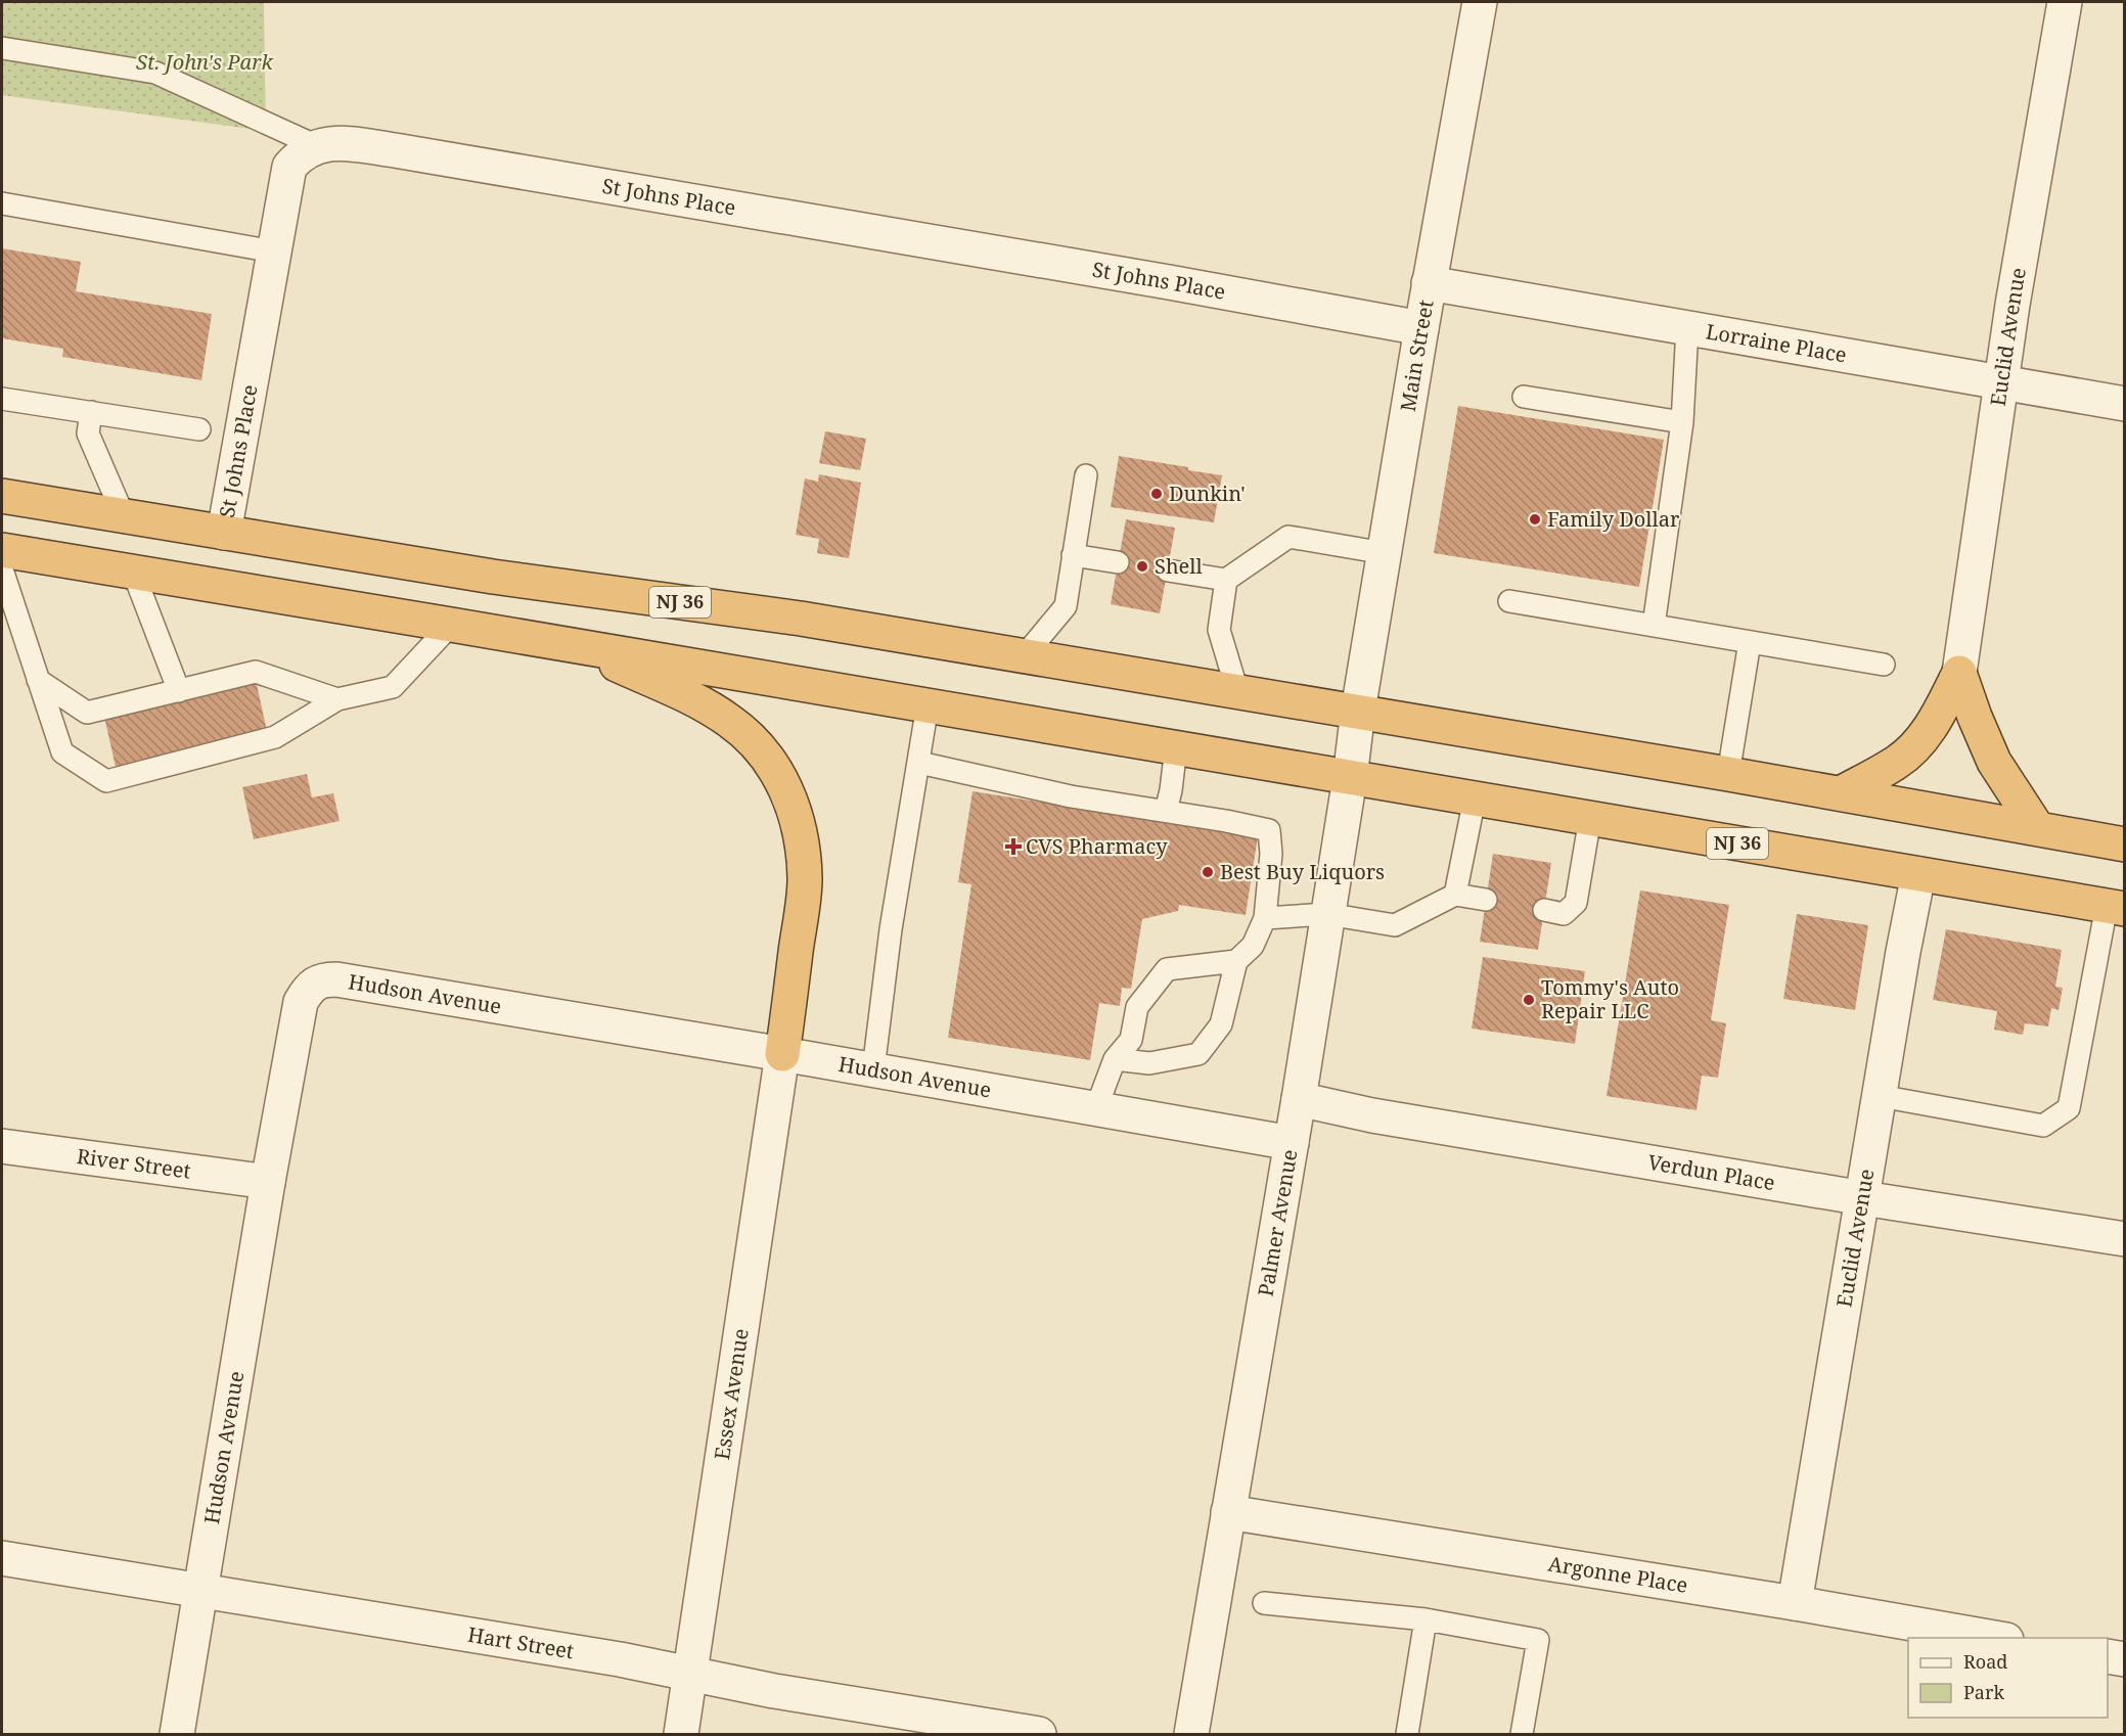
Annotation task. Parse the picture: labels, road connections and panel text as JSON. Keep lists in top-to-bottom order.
{
  "streets": {
    "highway": ["NJ 36"],
    "street": [
      "St Johns Place",
      "Euclid Avenue",
      "Lorraine Place",
      "Main Street",
      "Hudson Avenue",
      "River Street",
      "Verdun Place",
      "Palmer Avenue",
      "Essex Avenue",
      "Argonne Place",
      "Hart Street"
    ]
  },
  "crossings": [
    ["St Johns Place", "Main Street"],
    ["St Johns Place", "NJ 36"],
    ["Euclid Avenue", "Lorraine Place"],
    ["Euclid Avenue", "NJ 36"],
    ["Euclid Avenue", "Verdun Place"],
    ["Euclid Avenue", "Argonne Place"],
    ["Lorraine Place", "Main Street"],
    ["Main Street", "NJ 36"],
    ["Main Street", "Palmer Avenue"],
    ["NJ 36", "Palmer Avenue"],
    ["Hudson Avenue", "River Street"],
    ["Hudson Avenue", "Palmer Avenue"],
    ["Hudson Avenue", "Essex Avenue"],
    ["Hudson Avenue", "Hart Street"],
    ["Verdun Place", "Palmer Avenue"],
    ["Palmer Avenue", "Argonne Place"],
    ["Essex Avenue", "Hart Street"]
  ],
  "parks": ["St. John's Park"],
  "places": {
    "other": [
      "Dunkin'",
      "Family Dollar",
      "Shell",
      "Best Buy Liquors",
      "Tommy's Auto Repair LLC"
    ],
    "health": ["CVS Pharmacy"]
  },
  "legend": ["Road", "Park"]
}
